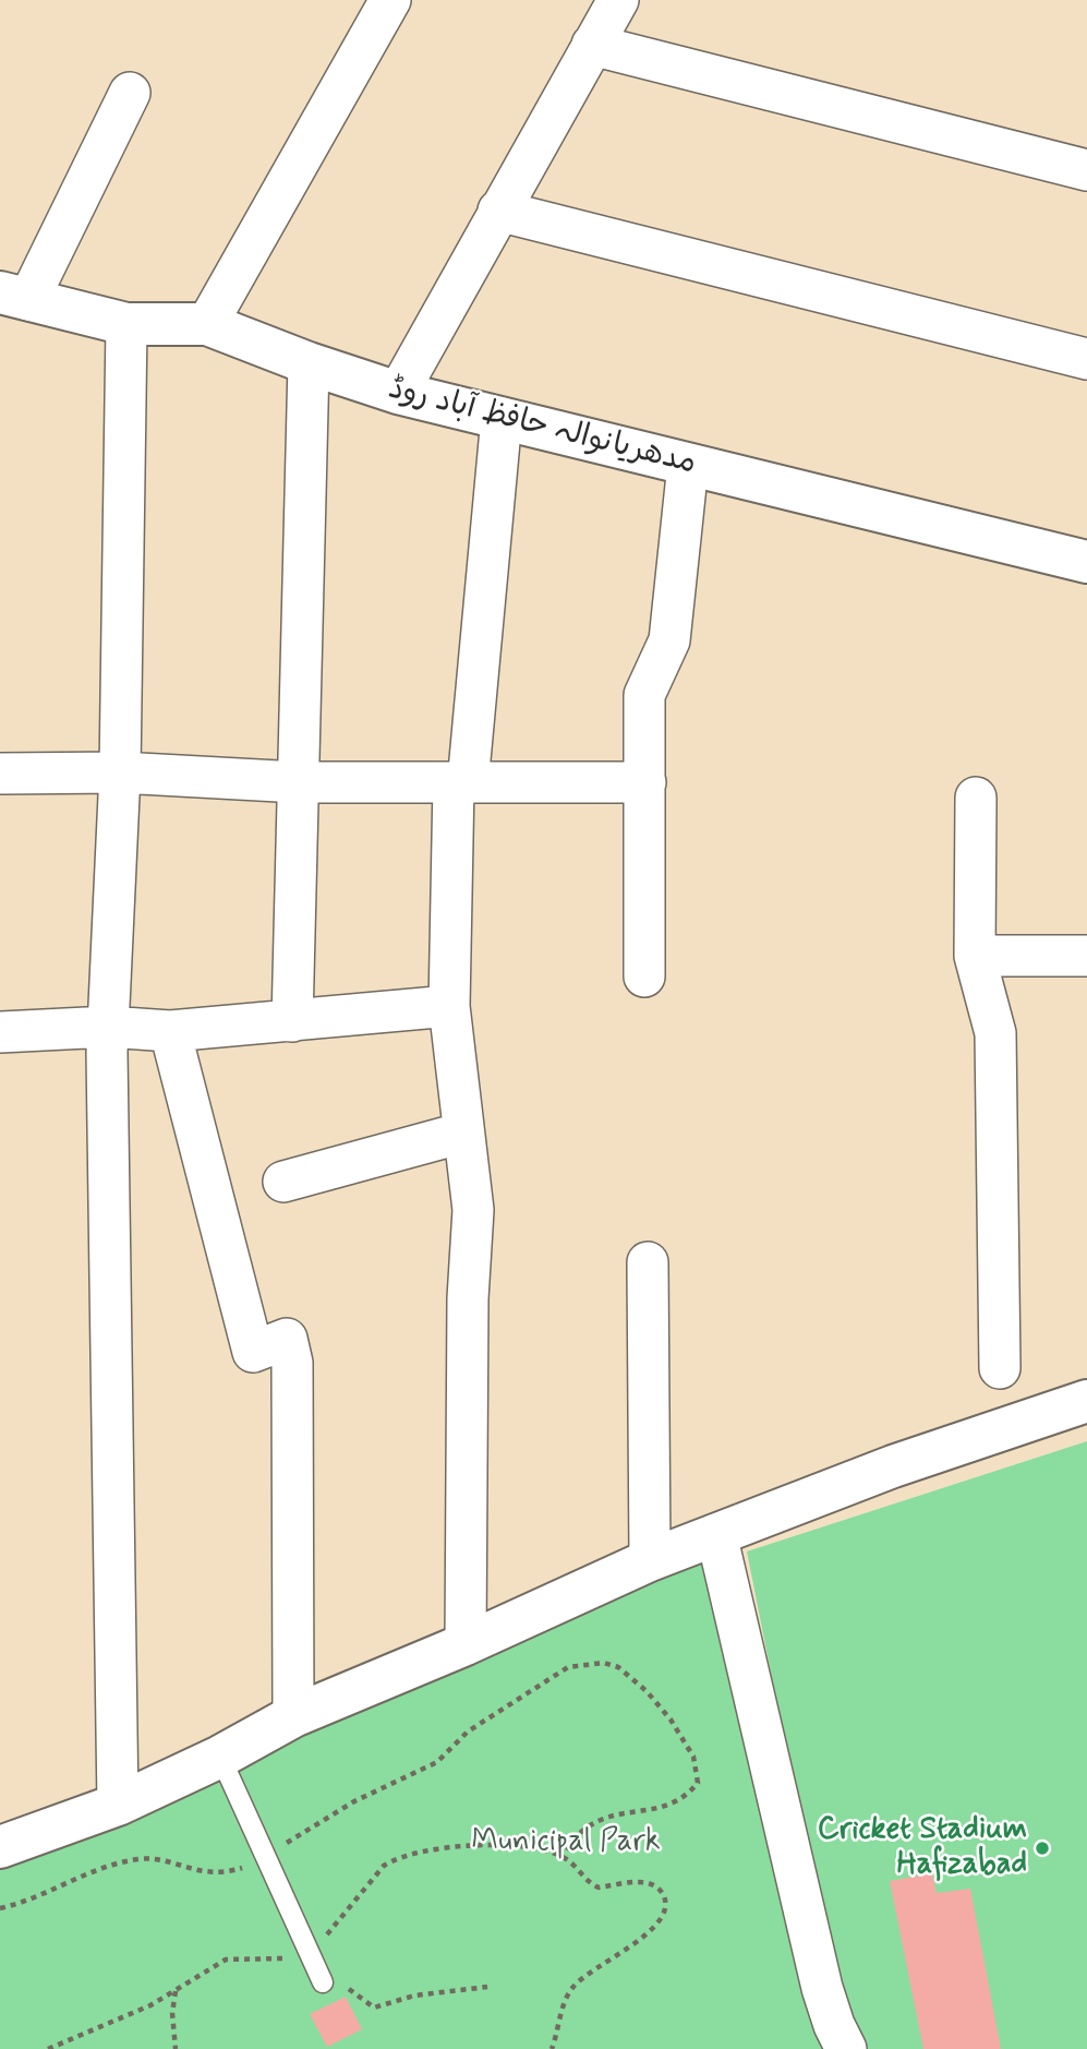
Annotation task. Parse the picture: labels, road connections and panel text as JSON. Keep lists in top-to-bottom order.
{
  "streets": {
    "street": ["مدھریانوالہ حافظ آباد روڈ"]
  },
  "parks": ["Municipal Park"],
  "places": ["Cricket Stadium Hafizabad"]
}
